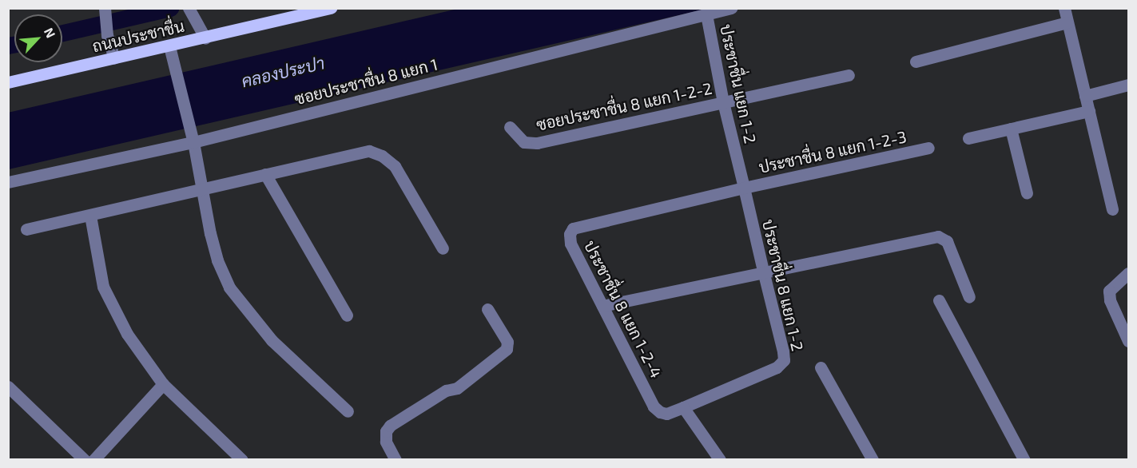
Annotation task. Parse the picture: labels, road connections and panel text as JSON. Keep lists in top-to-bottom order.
{
  "streets": {
    "main road": ["ถนนประชาชื่น"],
    "street": [
      "ซอยประชาชื่น 8 แยก 1",
      "ประชาชื่น แยก 1-2",
      "ซอยประชาชื่น 8 แยก 1-2-2",
      "ประชาชื่น 8 แยก 1-2-3",
      "ประชาชื่น 8 แยก 1-2",
      "ประชาชื่น 8 แยก 1-2-4"
    ]
  },
  "crossings": [
    ["ซอยประชาชื่น 8 แยก 1", "ประชาชื่น แยก 1-2"],
    ["ประชาชื่น แยก 1-2", "ซอยประชาชื่น 8 แยก 1-2-2"],
    ["ประชาชื่น แยก 1-2", "ประชาชื่น 8 แยก 1-2-3"],
    ["ประชาชื่น แยก 1-2", "ประชาชื่น 8 แยก 1-2"],
    ["ประชาชื่น แยก 1-2", "ประชาชื่น 8 แยก 1-2-4"],
    ["ประชาชื่น 8 แยก 1-2-3", "ประชาชื่น 8 แยก 1-2"],
    ["ประชาชื่น 8 แยก 1-2-3", "ประชาชื่น 8 แยก 1-2-4"],
    ["ประชาชื่น 8 แยก 1-2", "ประชาชื่น 8 แยก 1-2-4"]
  ],
  "water": ["คลองประปา"],
  "north": "top right"
}
